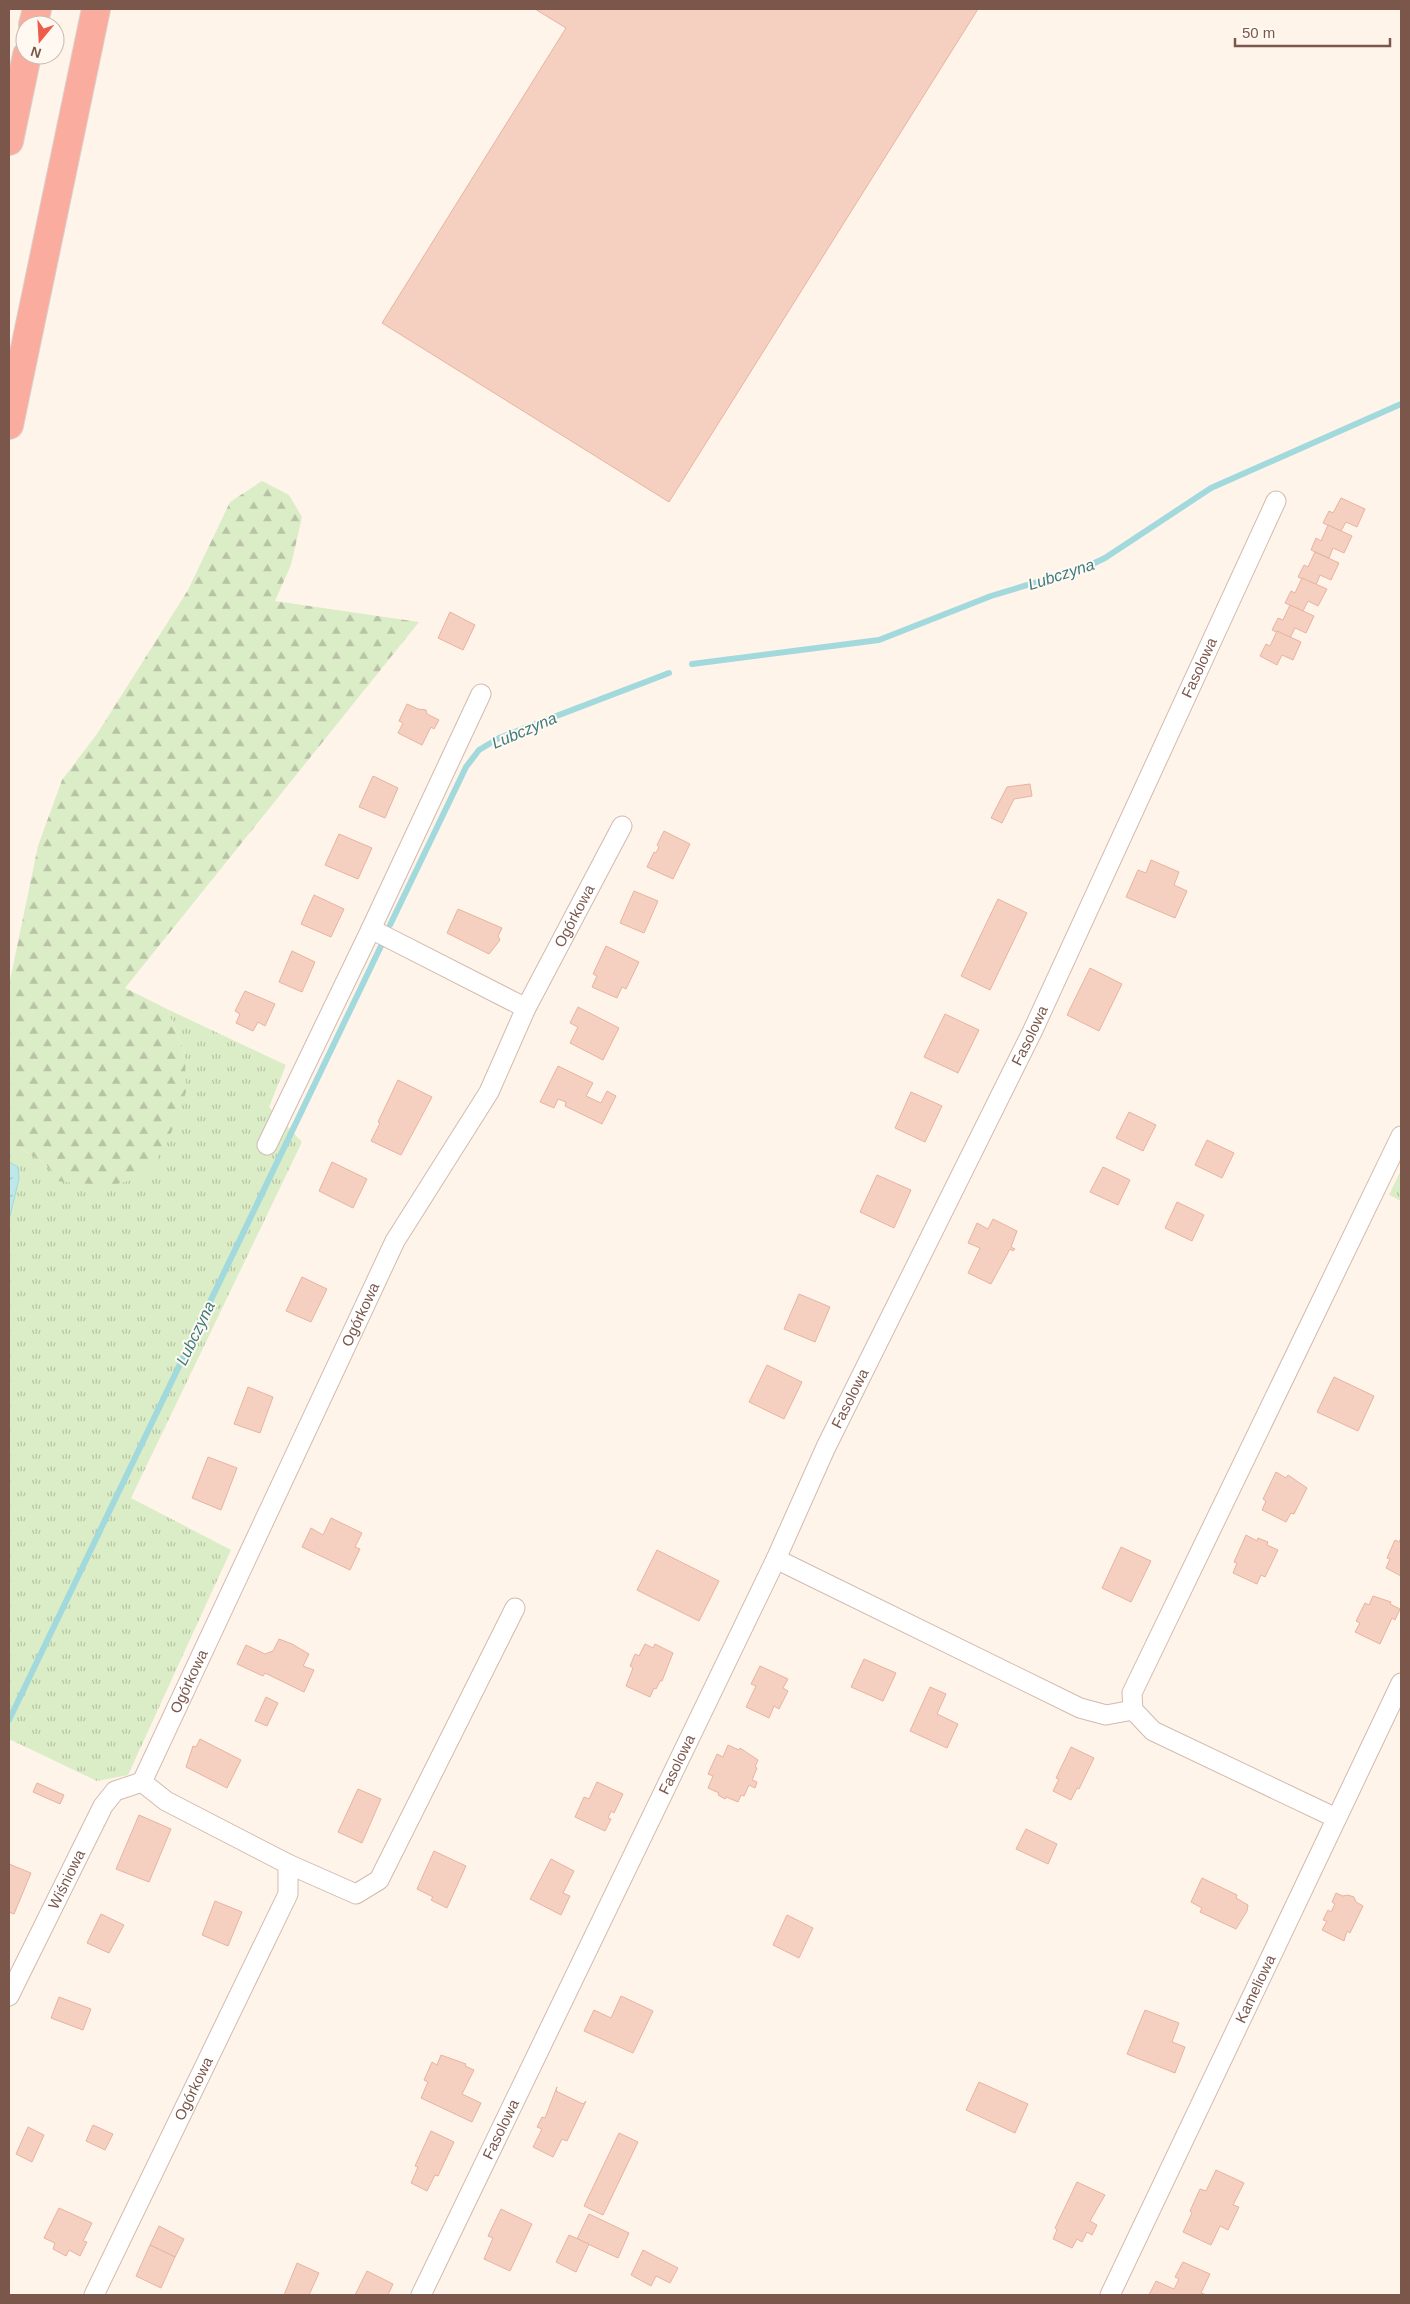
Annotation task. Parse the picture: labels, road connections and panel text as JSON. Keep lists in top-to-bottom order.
{
  "streets": {
    "street": [
      "Fasolowa",
      "Ogórkowa",
      "Wiśniowa",
      "Kameliowa"
    ]
  },
  "crossings": [
    ["Ogórkowa", "Wiśniowa"]
  ],
  "water": ["Lubczyna"],
  "scale_bar": "50 m",
  "north": "bottom"
}
